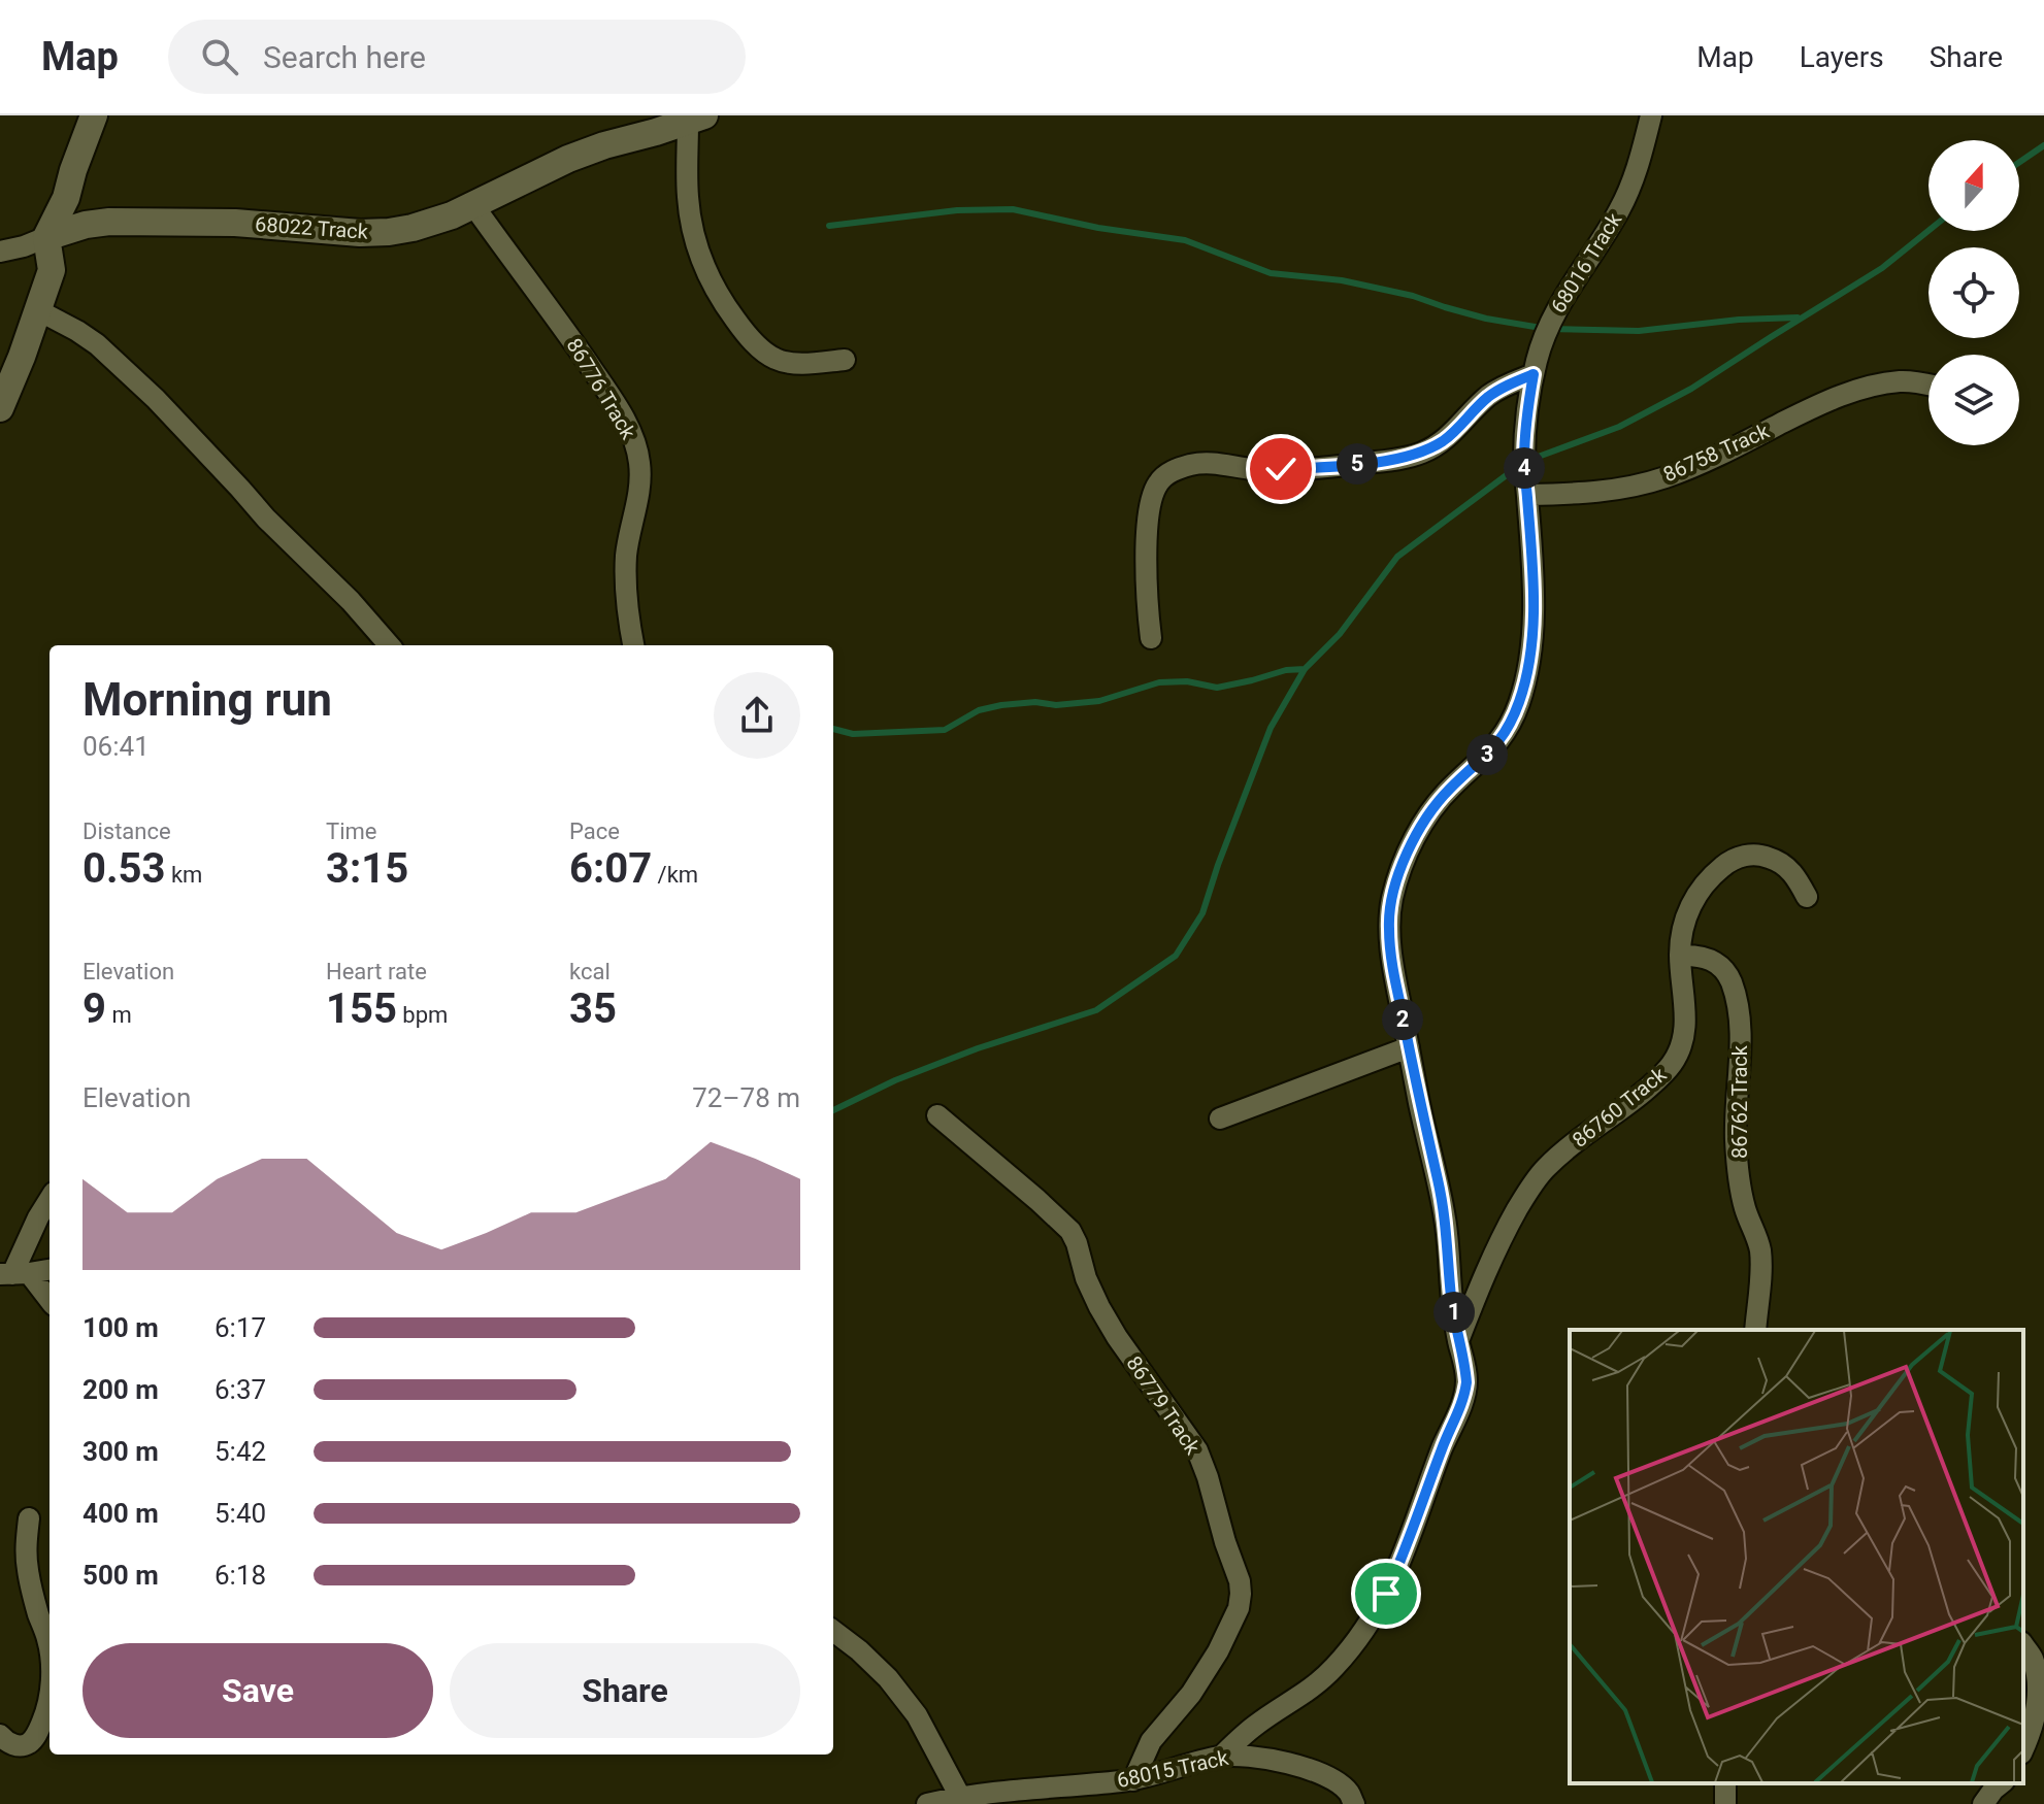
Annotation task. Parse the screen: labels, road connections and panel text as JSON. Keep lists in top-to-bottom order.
{
  "streets": {
    "street": [
      "68022 Track",
      "68016 Track",
      "86776 Track",
      "86758 Track",
      "86762 Track",
      "86760 Track",
      "86779 Track",
      "68015 Track"
    ]
  },
  "crossings": [
    ["68022 Track", "86776 Track"],
    ["68016 Track", "86758 Track"],
    ["68016 Track", "86760 Track"],
    ["68016 Track", "68015 Track"],
    ["86762 Track", "86760 Track"],
    ["86779 Track", "68015 Track"]
  ],
  "north": "top",
  "page": {
    "header": "Map",
    "search": "Search here",
    "nav": ["Map", "Layers", "Share"],
    "pins": [
      "5",
      "4",
      "3",
      "2",
      "1"
    ],
    "heading": ["Morning run", "06:41"],
    "stats": [
      ["Distance", "0.53 km"],
      ["Time", "3:15"],
      ["Pace", "6:07 /km"],
      ["Elevation", "9 m"],
      ["Heart rate", "155 bpm"],
      ["kcal", "35"]
    ],
    "chart": ["Elevation", "72–78 m"],
    "list": [
      {
        "name": "100 m",
        "note": "6:17"
      },
      {
        "name": "200 m",
        "note": "6:37"
      },
      {
        "name": "300 m",
        "note": "5:42"
      },
      {
        "name": "400 m",
        "note": "5:40"
      },
      {
        "name": "500 m",
        "note": "6:18"
      }
    ],
    "buttons": ["Save", "Share"]
  }
}
